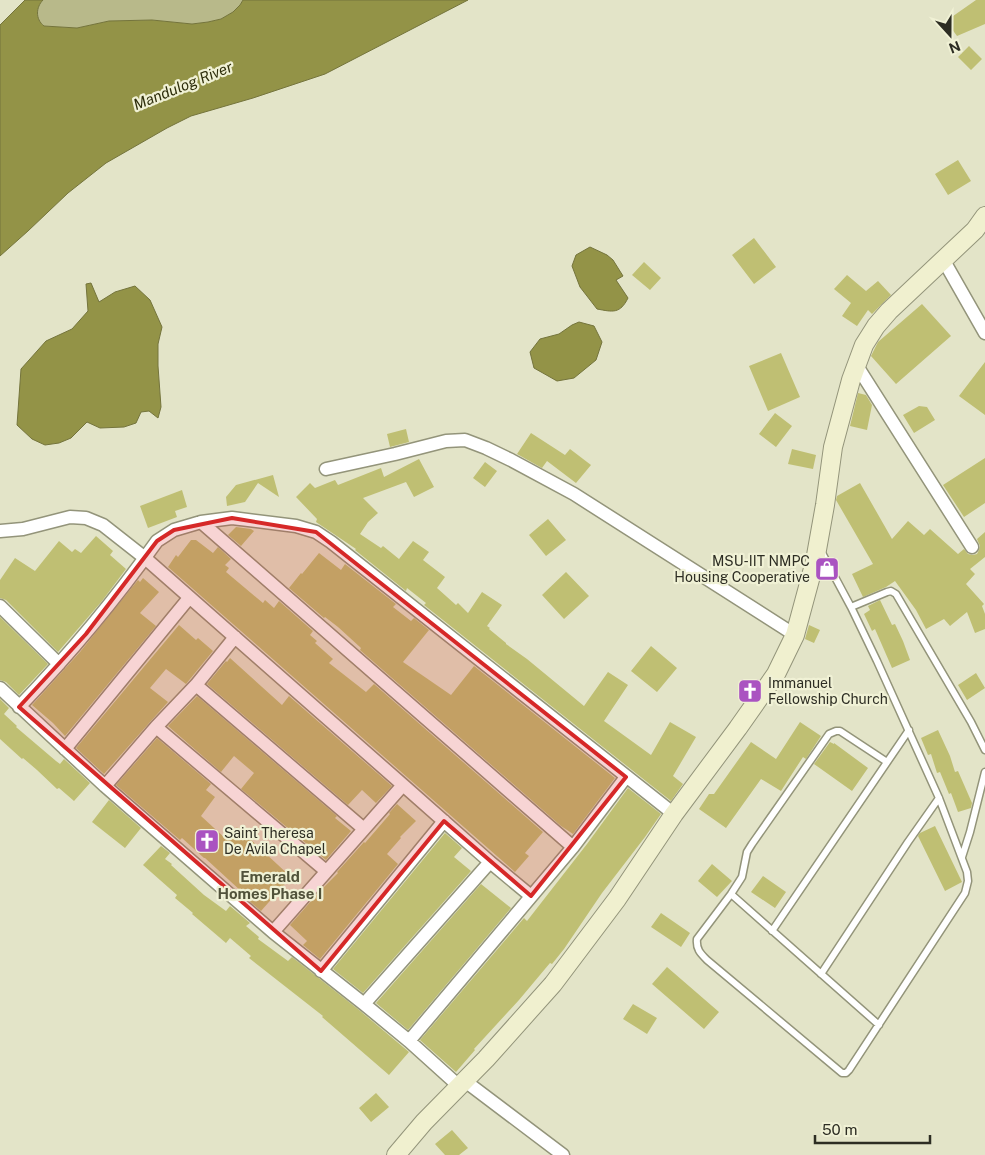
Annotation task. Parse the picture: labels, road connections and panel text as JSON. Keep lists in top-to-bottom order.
{
  "districts": ["Emerald Homes Phase I"],
  "water": ["Mandulog River"],
  "places": {
    "shop": ["MSU-IIT NMPC Housing Cooperative"],
    "church": ["Immanuel Fellowship Church", "Saint Theresa De Avila Chapel"]
  },
  "scale_bar": "50 m",
  "north": "bottom"
}
